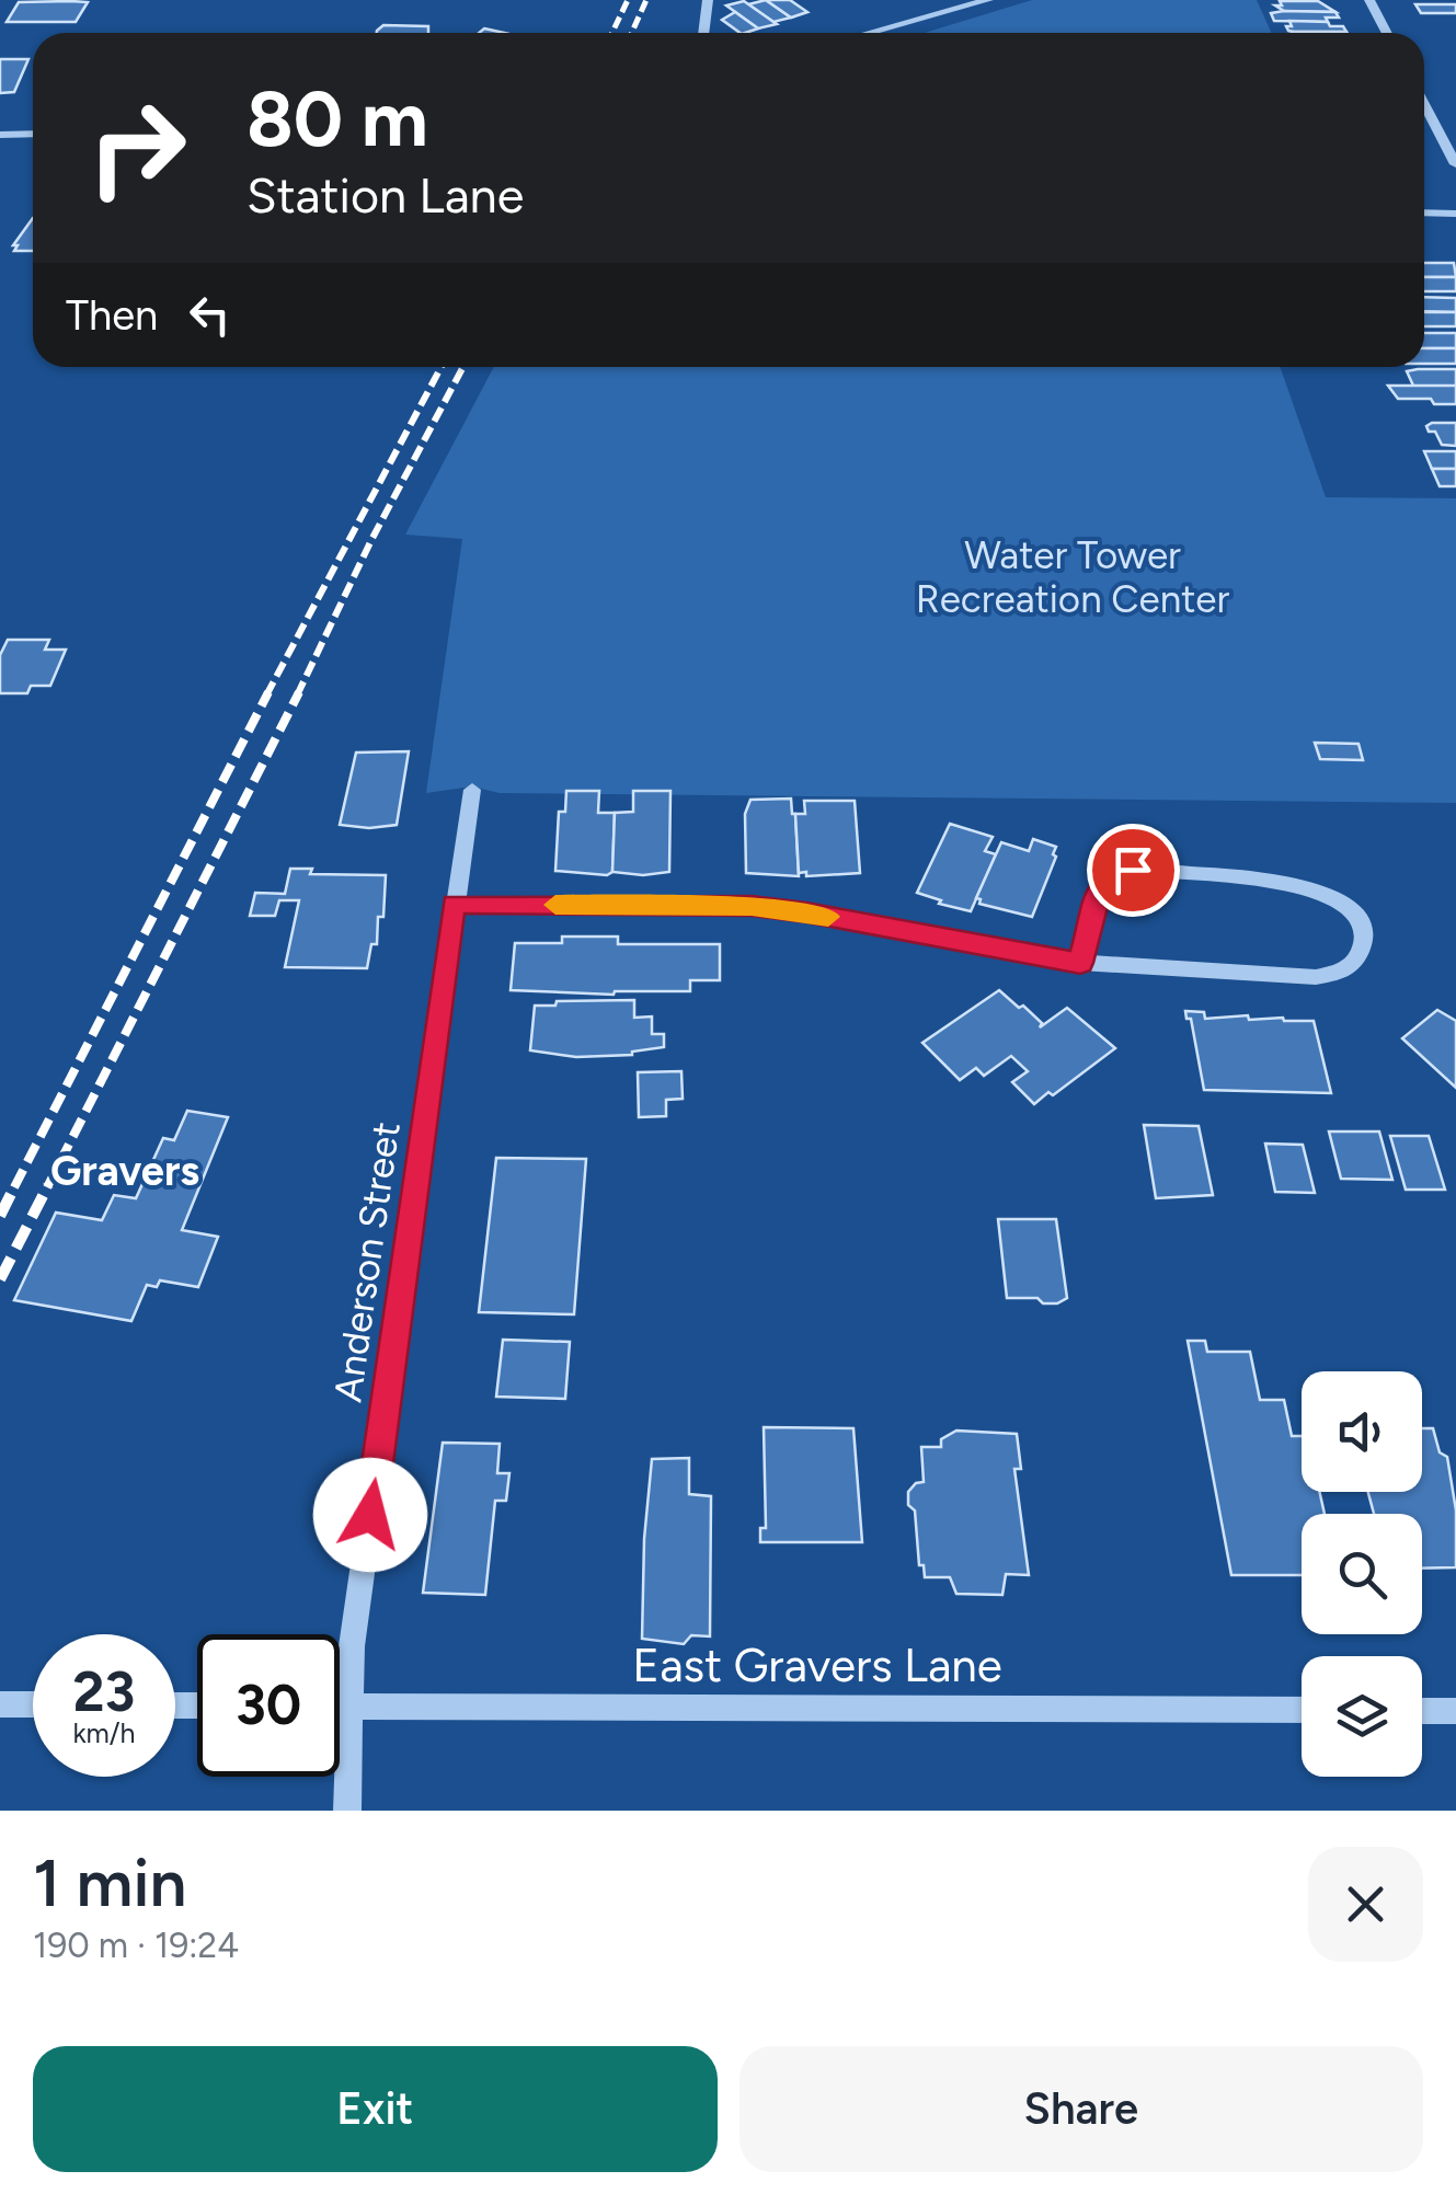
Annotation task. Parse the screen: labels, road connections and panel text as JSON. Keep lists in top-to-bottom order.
{
  "streets": {
    "street": ["Anderson Street", "East Gravers Lane"]
  },
  "crossings": [
    ["Anderson Street", "East Gravers Lane"]
  ],
  "districts": ["Gravers"],
  "parks": ["Water Tower Recreation Center"],
  "page": {
    "turn": ["80 m", "Station Lane"],
    "then": "Then",
    "speed": "23 km/h",
    "limit": "30",
    "heading": ["1 min", "190 m · 19:24"],
    "buttons": ["Exit", "Share"]
  }
}
